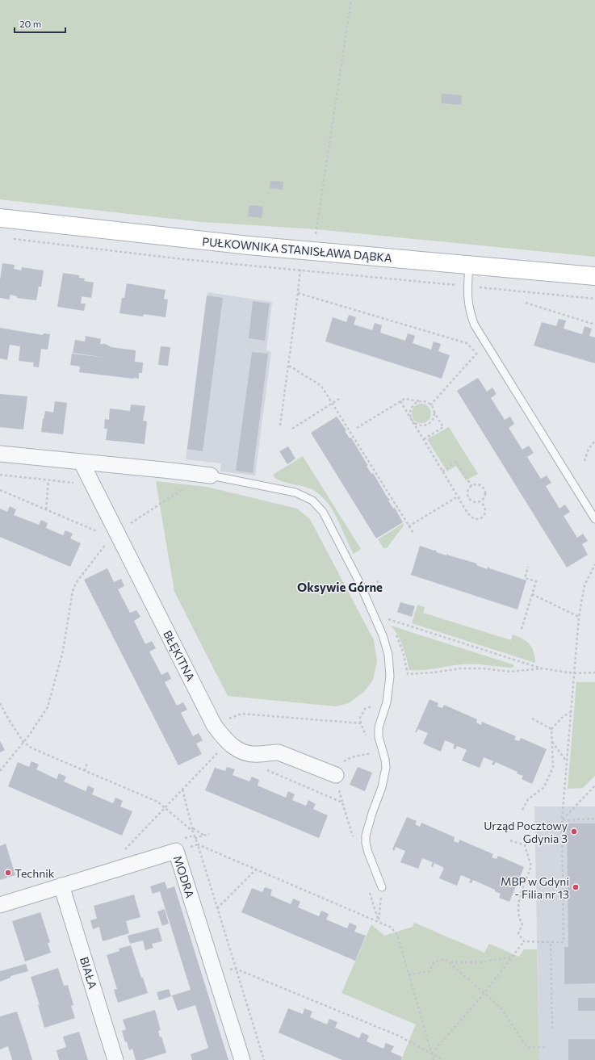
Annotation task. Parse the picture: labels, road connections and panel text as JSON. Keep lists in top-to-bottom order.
{
  "streets": {
    "street": [
      "PUŁKOWNIKA STANISŁAWA DĄBKA",
      "BŁĘKITNA",
      "MODRA",
      "BIAŁA"
    ]
  },
  "crossings": [
    ["MODRA", "BIAŁA"]
  ],
  "districts": ["Oksywie Górne"],
  "places": ["Urząd Pocztowy Gdynia 3", "Technik", "MBP w Gdyni - Filia nr 13"],
  "scale_bar": "20 m"
}
